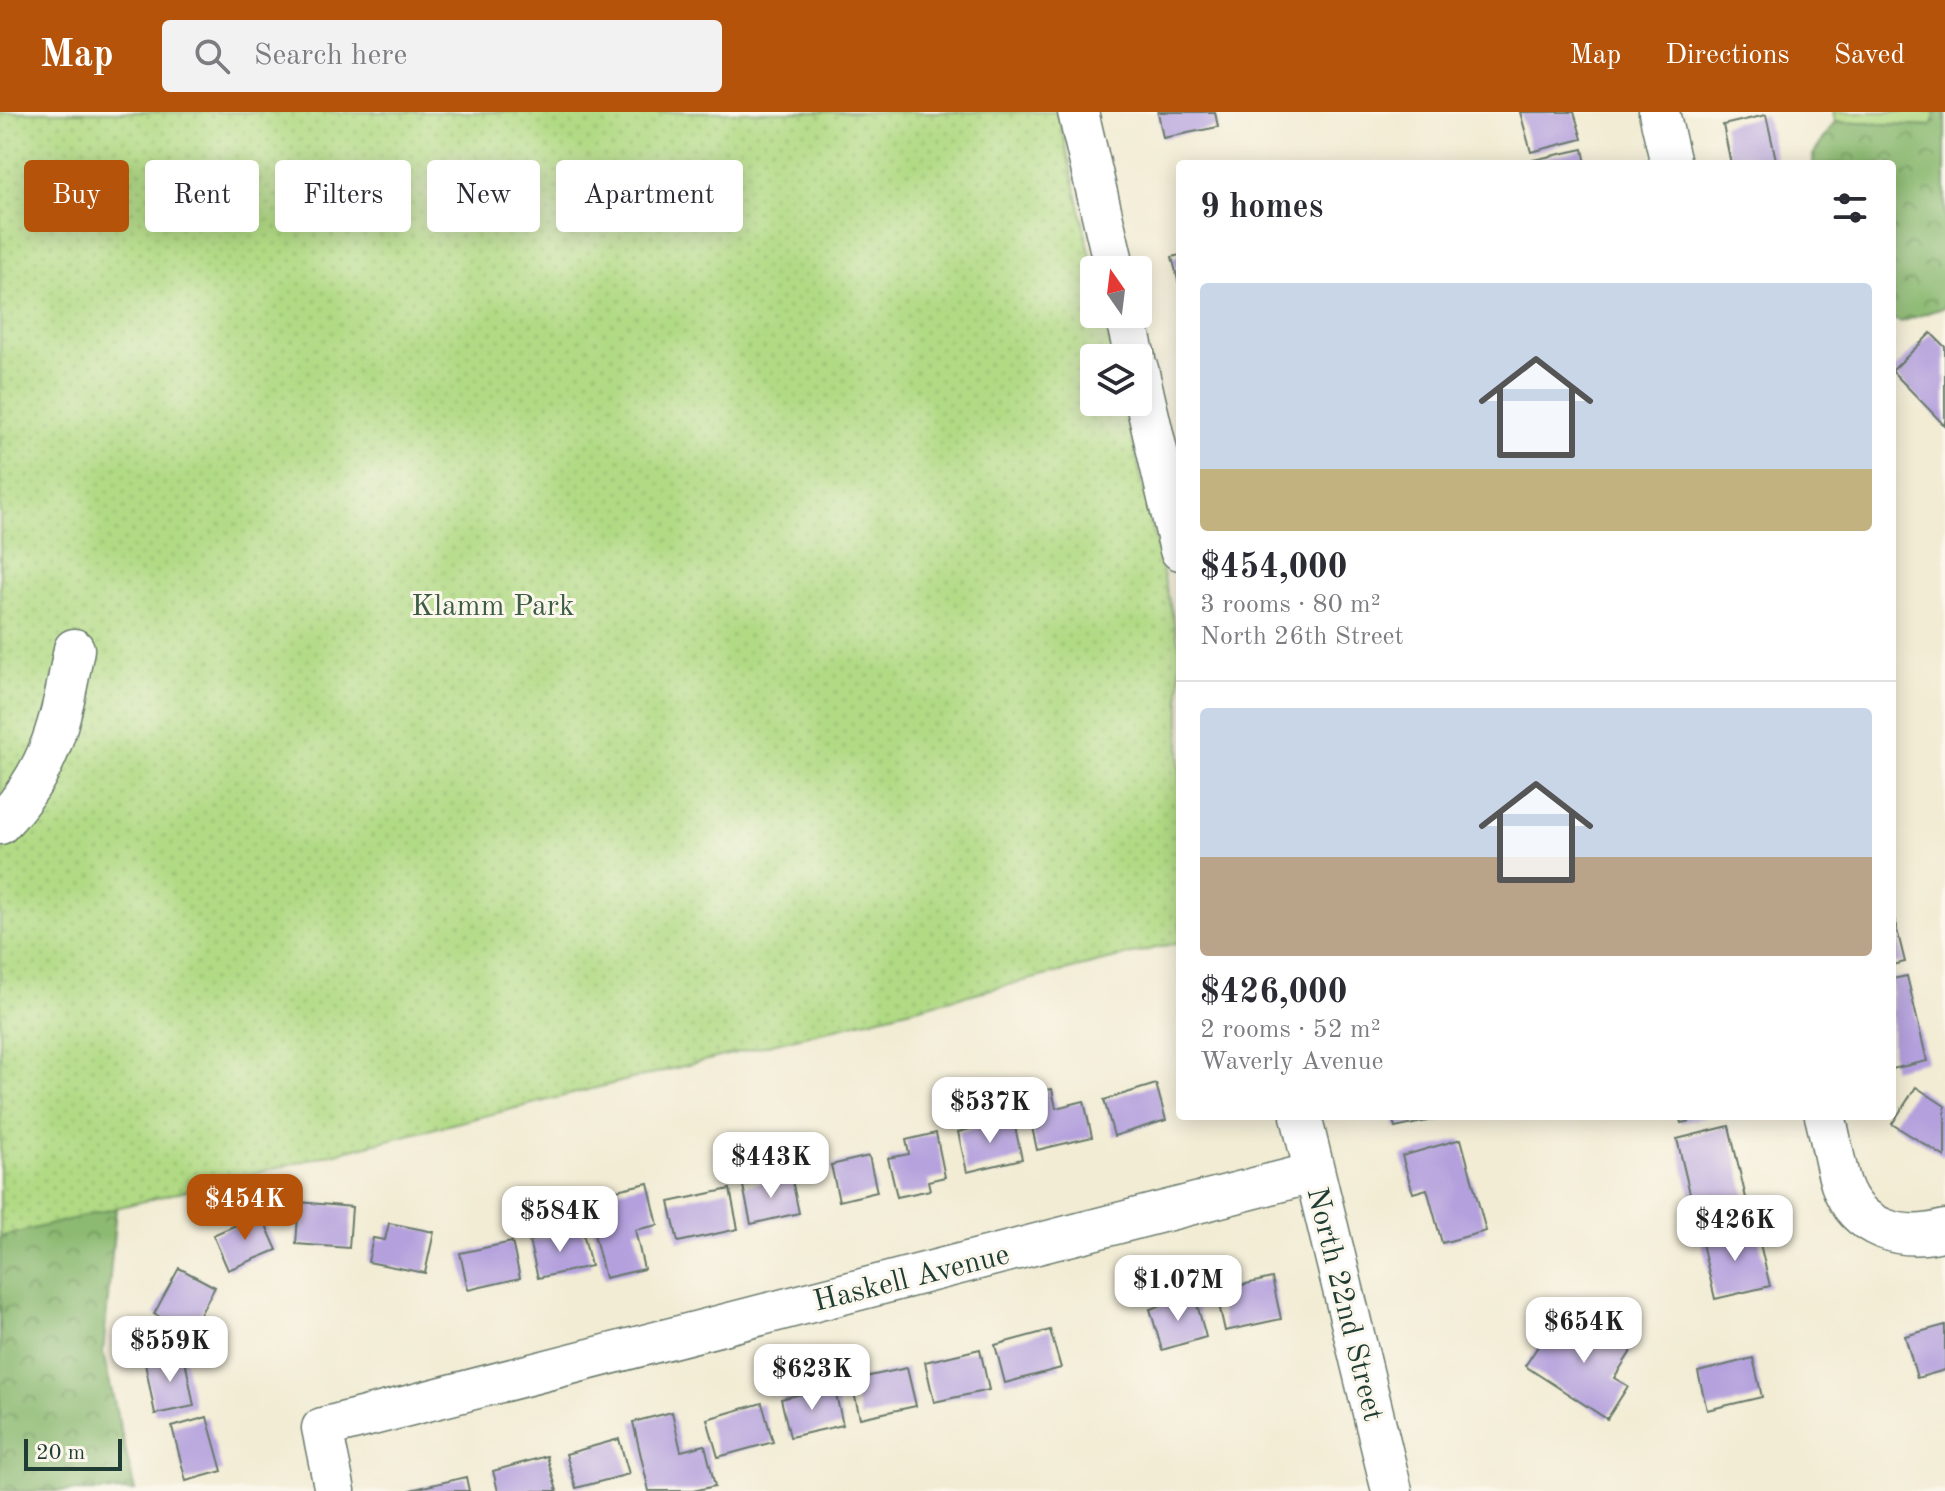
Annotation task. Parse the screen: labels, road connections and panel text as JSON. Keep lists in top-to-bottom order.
{
  "streets": {
    "street": ["Haskell Avenue", "North 22nd Street"]
  },
  "crossings": [
    ["Haskell Avenue", "North 22nd Street"]
  ],
  "parks": ["Klamm Park"],
  "scale_bar": "20 m",
  "north": "top",
  "page": {
    "header": "Map",
    "search": "Search here",
    "nav": ["Map", "Directions", "Saved"],
    "chip": [
      "Buy",
      "Rent",
      "Filters",
      "New",
      "Apartment"
    ],
    "heading": "9 homes",
    "list": [
      {
        "name": "$454,000",
        "note": "3 rooms · 80 m² · North 26th Street"
      },
      {
        "name": "$426,000",
        "note": "2 rooms · 52 m² · Waverly Avenue"
      }
    ],
    "price": [
      "$537K",
      "$443K",
      "$454K",
      "$584K",
      "$426K",
      "$1.07M",
      "$654K",
      "$559K",
      "$623K"
    ],
    "scale": "20 m"
  }
}
